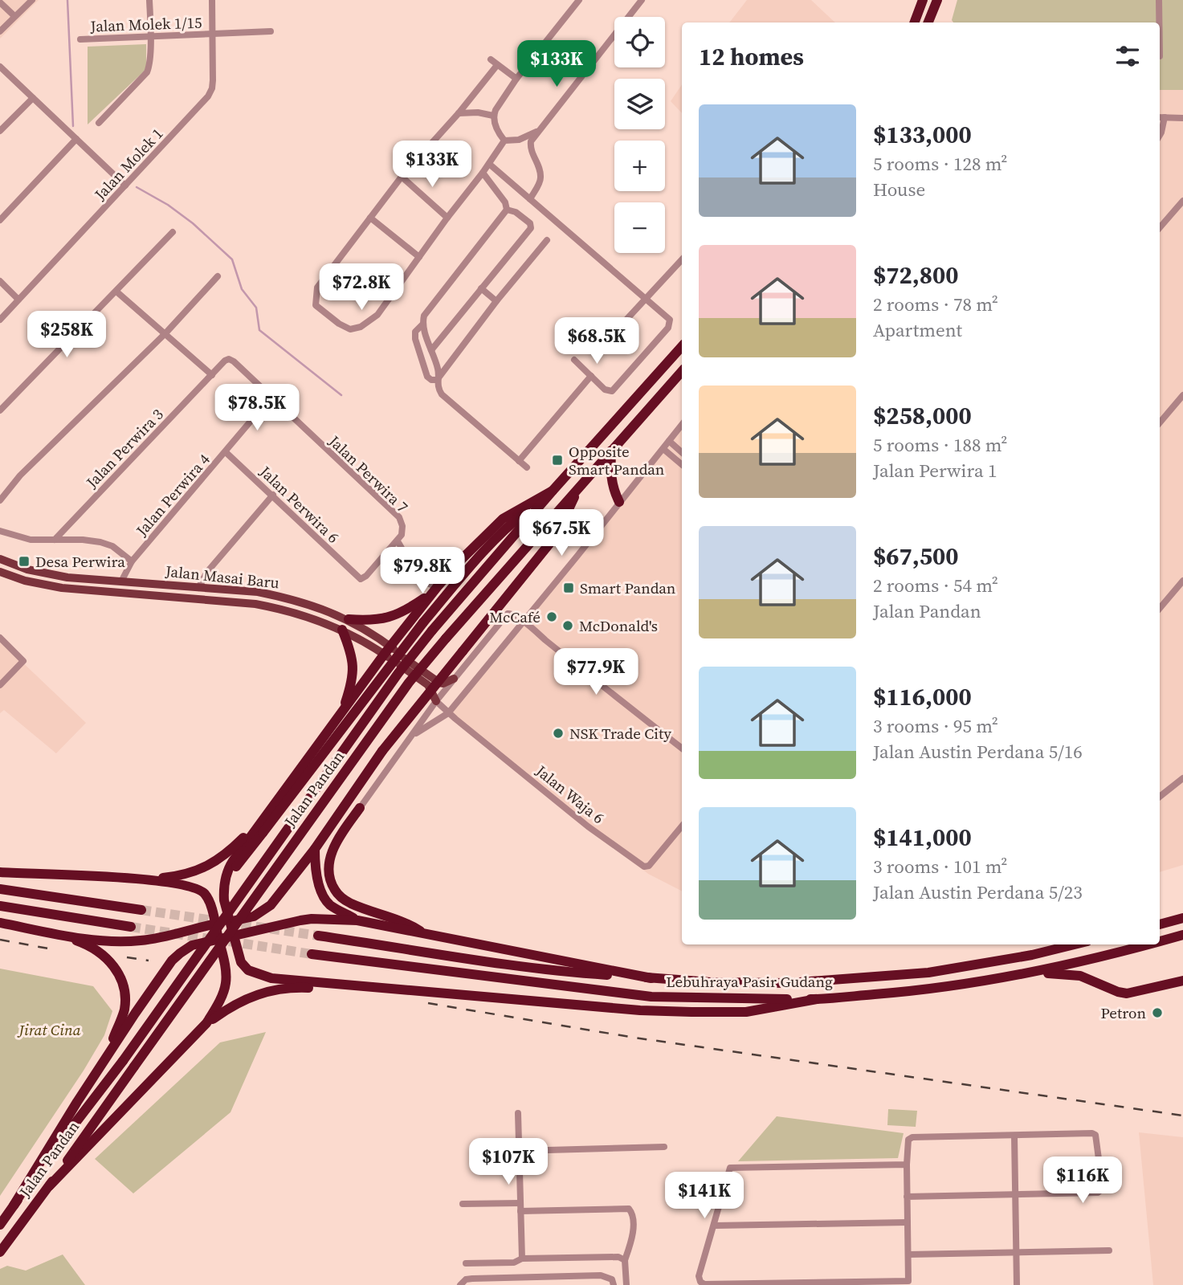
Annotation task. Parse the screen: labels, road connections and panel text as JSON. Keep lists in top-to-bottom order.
{
  "streets": {
    "highway": ["Jalan Pandan", "Lebuhraya Pasir Gudang"],
    "main road": ["Jalan Masai Baru"],
    "street": [
      "Jalan Molek 1/15",
      "Jalan Molek 1",
      "Jalan Perwira 3",
      "Jalan Perwira 7",
      "Jalan Perwira 4",
      "Jalan Perwira 6",
      "Jalan Waja 6"
    ]
  },
  "crossings": [
    ["Jalan Molek 1/15", "Jalan Molek 1"],
    ["Jalan Perwira 3", "Jalan Perwira 7"],
    ["Jalan Perwira 7", "Jalan Perwira 6"],
    ["Jalan Perwira 4", "Jalan Perwira 6"],
    ["Jalan Perwira 4", "Jalan Masai Baru"],
    ["Jalan Masai Baru", "Jalan Waja 6"]
  ],
  "parks": ["Jirat Cina"],
  "places": {
    "transit": ["Opposite Smart Pandan", "Desa Perwira", "Smart Pandan"],
    "other": [
      "McCafé",
      "McDonald's",
      "NSK Trade City",
      "Petron"
    ]
  },
  "page": {
    "map_buttons": ["+", "−"],
    "heading": "12 homes",
    "price": [
      "$133K",
      "$133K",
      "$72.8K",
      "$258K",
      "$68.5K",
      "$78.5K",
      "$67.5K",
      "$79.8K",
      "$77.9K",
      "$107K",
      "$116K",
      "$141K"
    ],
    "list": [
      {
        "name": "$133,000",
        "note": "5 rooms · 128 m² · House"
      },
      {
        "name": "$72,800",
        "note": "2 rooms · 78 m² · Apartment"
      },
      {
        "name": "$258,000",
        "note": "5 rooms · 188 m² · Jalan Perwira 1"
      },
      {
        "name": "$67,500",
        "note": "2 rooms · 54 m² · Jalan Pandan"
      },
      {
        "name": "$116,000",
        "note": "3 rooms · 95 m² · Jalan Austin Perdana 5/16"
      },
      {
        "name": "$141,000",
        "note": "3 rooms · 101 m² · Jalan Austin Perdana 5/23"
      }
    ]
  }
}
